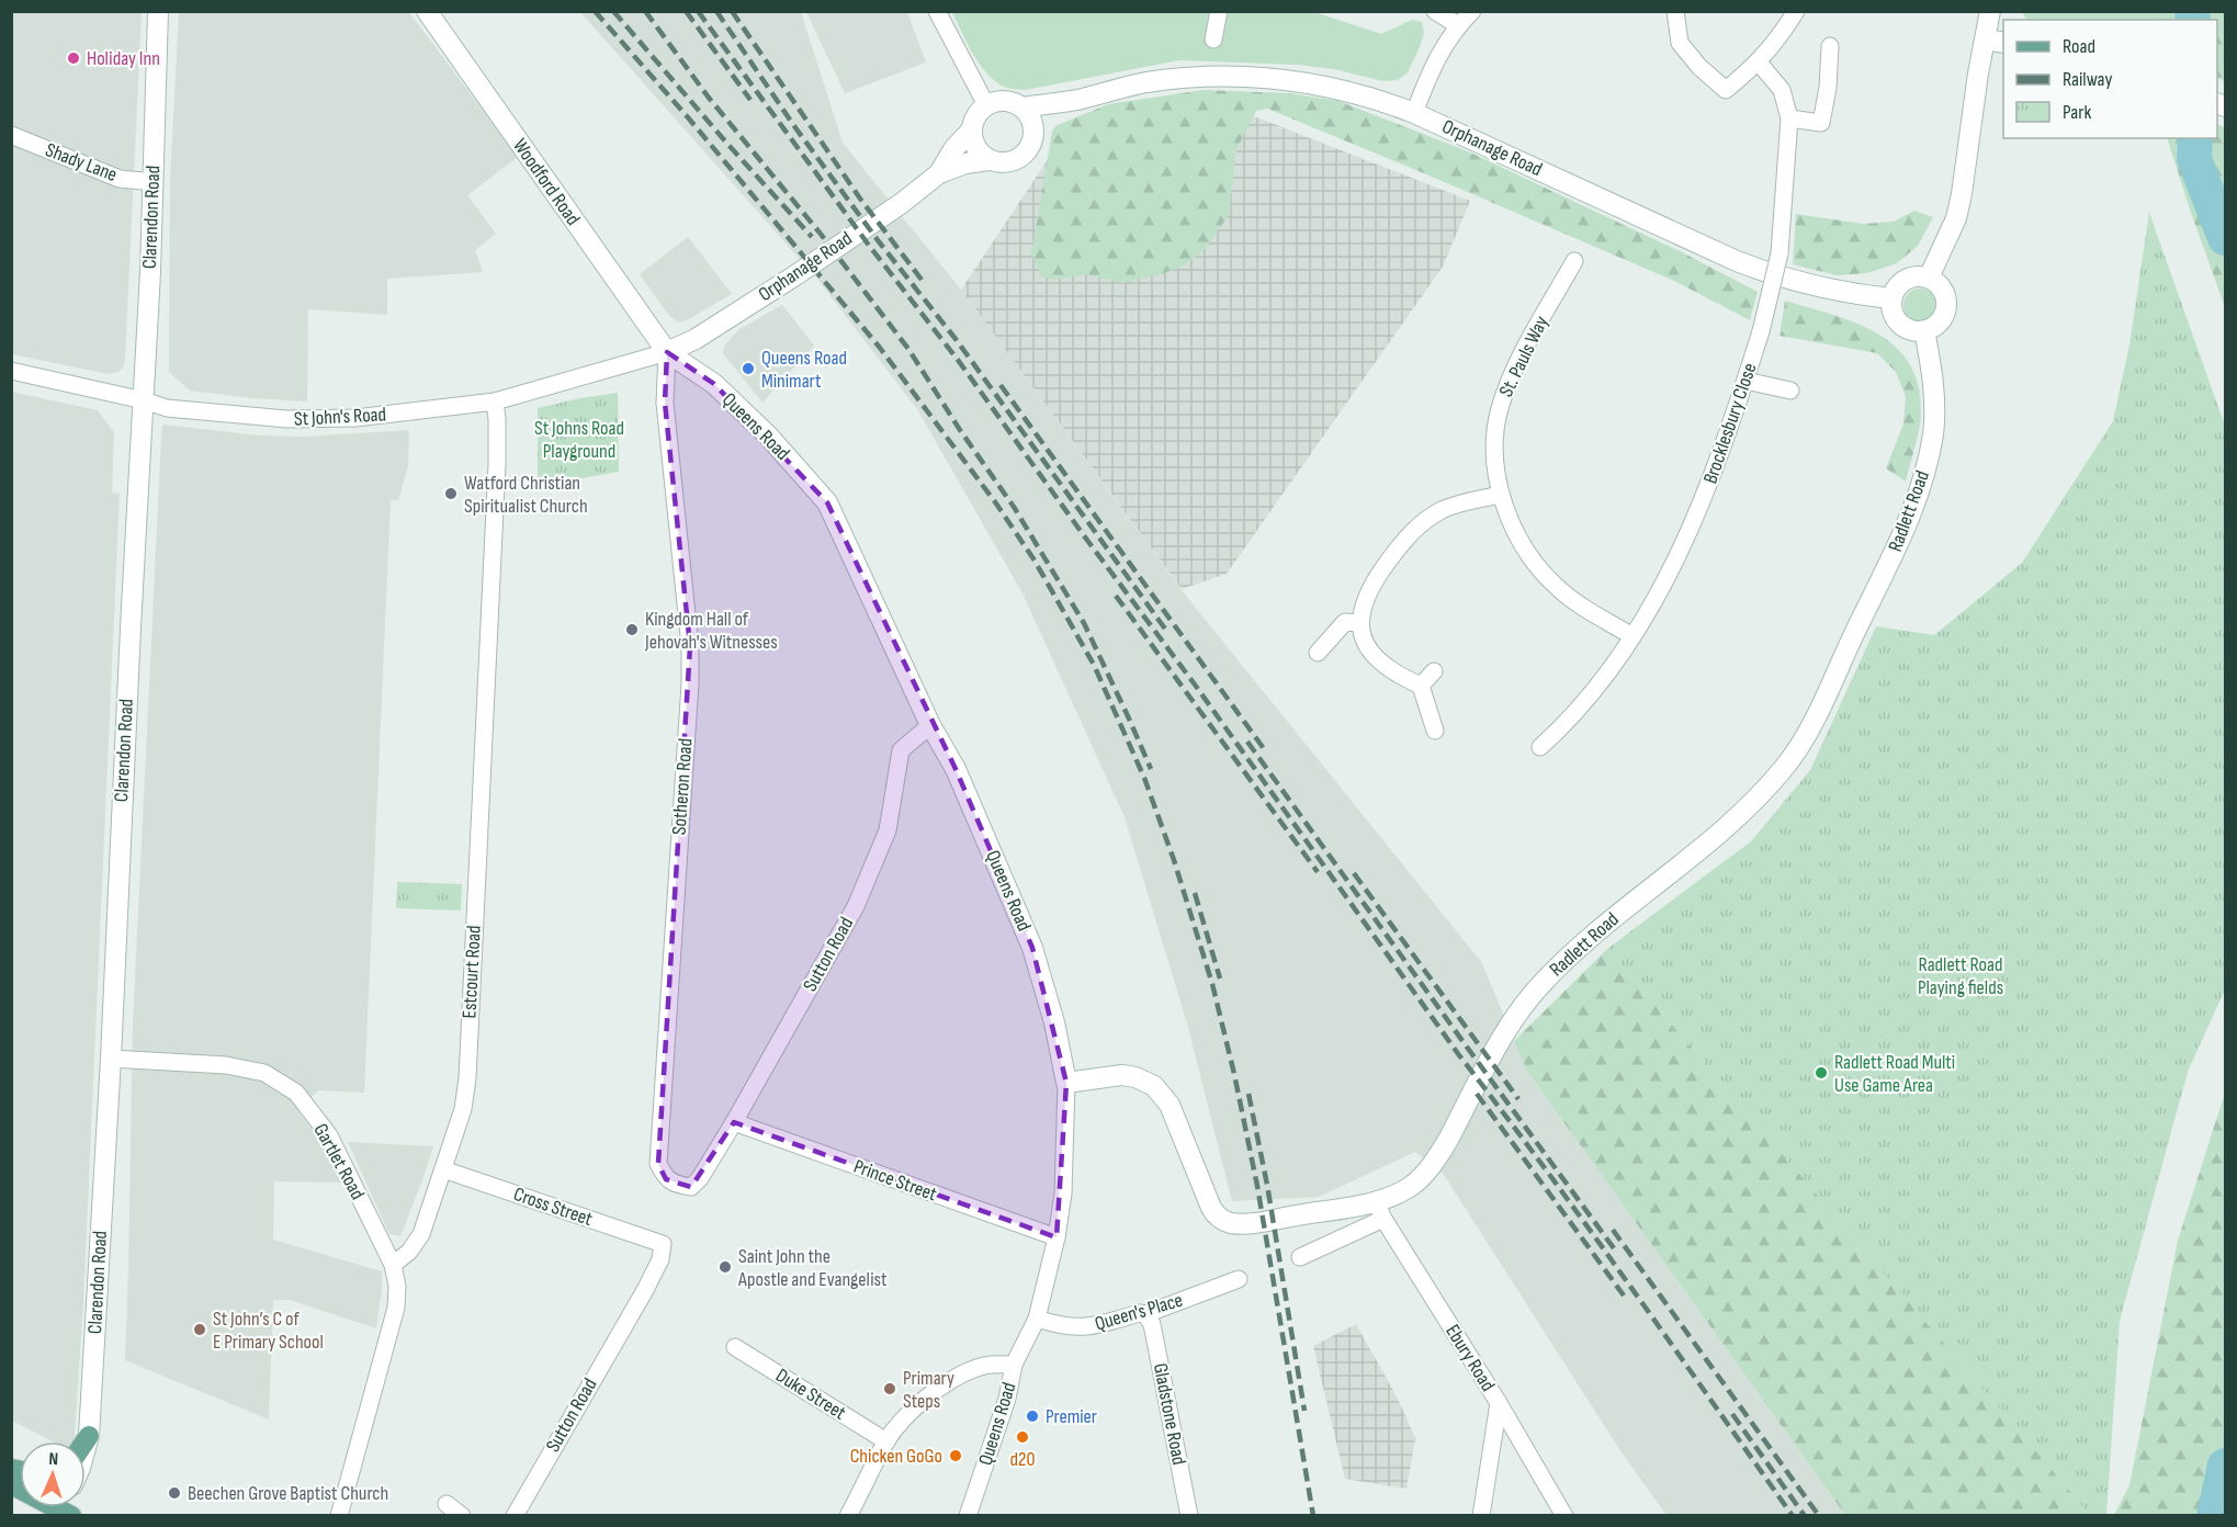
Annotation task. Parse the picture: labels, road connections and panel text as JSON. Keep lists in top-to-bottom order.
{
  "streets": {
    "street": [
      "Orphanage Road",
      "Shady Lane",
      "Woodford Road",
      "Clarendon Road",
      "St. Pauls Way",
      "St John's Road",
      "Brocklesbury Close",
      "Queens Road",
      "Radlett Road",
      "Sotheron Road",
      "Sutton Road",
      "Estcourt Road",
      "Gartlet Road",
      "Prince Street",
      "Cross Street",
      "Queen's Place",
      "Ebury Road",
      "Duke Street",
      "Gladstone Road"
    ]
  },
  "crossings": [
    ["Orphanage Road", "Woodford Road"],
    ["Orphanage Road", "St John's Road"],
    ["Orphanage Road", "Queens Road"],
    ["Orphanage Road", "Radlett Road"],
    ["Orphanage Road", "Sotheron Road"],
    ["Shady Lane", "Clarendon Road"],
    ["Woodford Road", "St John's Road"],
    ["Woodford Road", "Queens Road"],
    ["Woodford Road", "Sotheron Road"],
    ["Clarendon Road", "St John's Road"],
    ["Clarendon Road", "Gartlet Road"],
    ["St. Pauls Way", "Brocklesbury Close"],
    ["St John's Road", "Queens Road"],
    ["St John's Road", "Sotheron Road"],
    ["St John's Road", "Estcourt Road"],
    ["Queens Road", "Radlett Road"],
    ["Queens Road", "Sotheron Road"],
    ["Queens Road", "Sutton Road"],
    ["Queens Road", "Prince Street"],
    ["Queens Road", "Queen's Place"],
    ["Radlett Road", "Ebury Road"],
    ["Sotheron Road", "Sutton Road"],
    ["Sutton Road", "Prince Street"],
    ["Sutton Road", "Cross Street"],
    ["Estcourt Road", "Gartlet Road"],
    ["Estcourt Road", "Cross Street"],
    ["Queen's Place", "Gladstone Road"]
  ],
  "parks": ["St Johns Road Playground", "Radlett Road Playing fields"],
  "places": [
    "Holiday Inn",
    "Queens Road Minimart",
    "Watford Christian Spiritualist Church",
    "Kingdom Hall of Jehovah's Witnesses",
    "Radlett Road Multi Use Game Area",
    "Saint John the Apostle and Evangelist",
    "St John’s C of E Primary School",
    "Primary Steps",
    "Premier",
    "d20",
    "Chicken GoGo",
    "Beechen Grove Baptist Church"
  ],
  "legend": ["Road", "Railway", "Park"],
  "north": "top"
}
